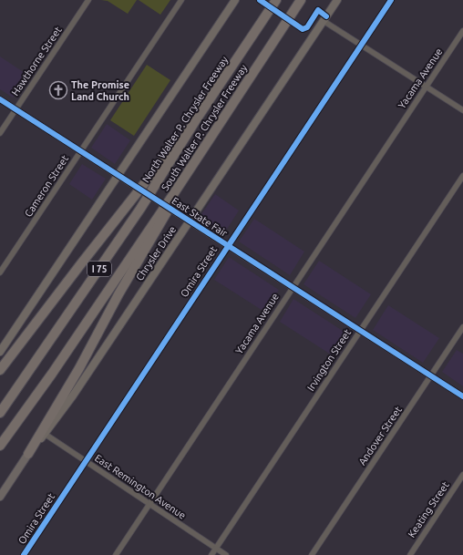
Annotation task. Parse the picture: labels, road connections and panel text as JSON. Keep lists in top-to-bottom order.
{
  "streets": {
    "highway": ["North Walter P. Chrysler Freeway", "South Walter P. Chrysler Freeway", "I 75"],
    "main road": ["Chrysler Drive"],
    "street": [
      "Hawthorne Street",
      "Yacama Avenue",
      "Cameron Street",
      "East State Fair",
      "Omira Street",
      "Irvington Street",
      "Andover Street",
      "East Remington Avenue",
      "Keating Street"
    ]
  },
  "crossings": [
    ["Hawthorne Street", "East State Fair"],
    ["Yacama Avenue", "East State Fair"],
    ["Yacama Avenue", "East Remington Avenue"],
    ["Cameron Street", "East State Fair"],
    ["East State Fair", "Chrysler Drive"],
    ["East State Fair", "Omira Street"],
    ["East State Fair", "Irvington Street"],
    ["East State Fair", "Andover Street"],
    ["Chrysler Drive", "East Remington Avenue"],
    ["Omira Street", "East Remington Avenue"],
    ["Irvington Street", "East Remington Avenue"]
  ],
  "places": {
    "church": ["The Promise Land Church"]
  }
}
